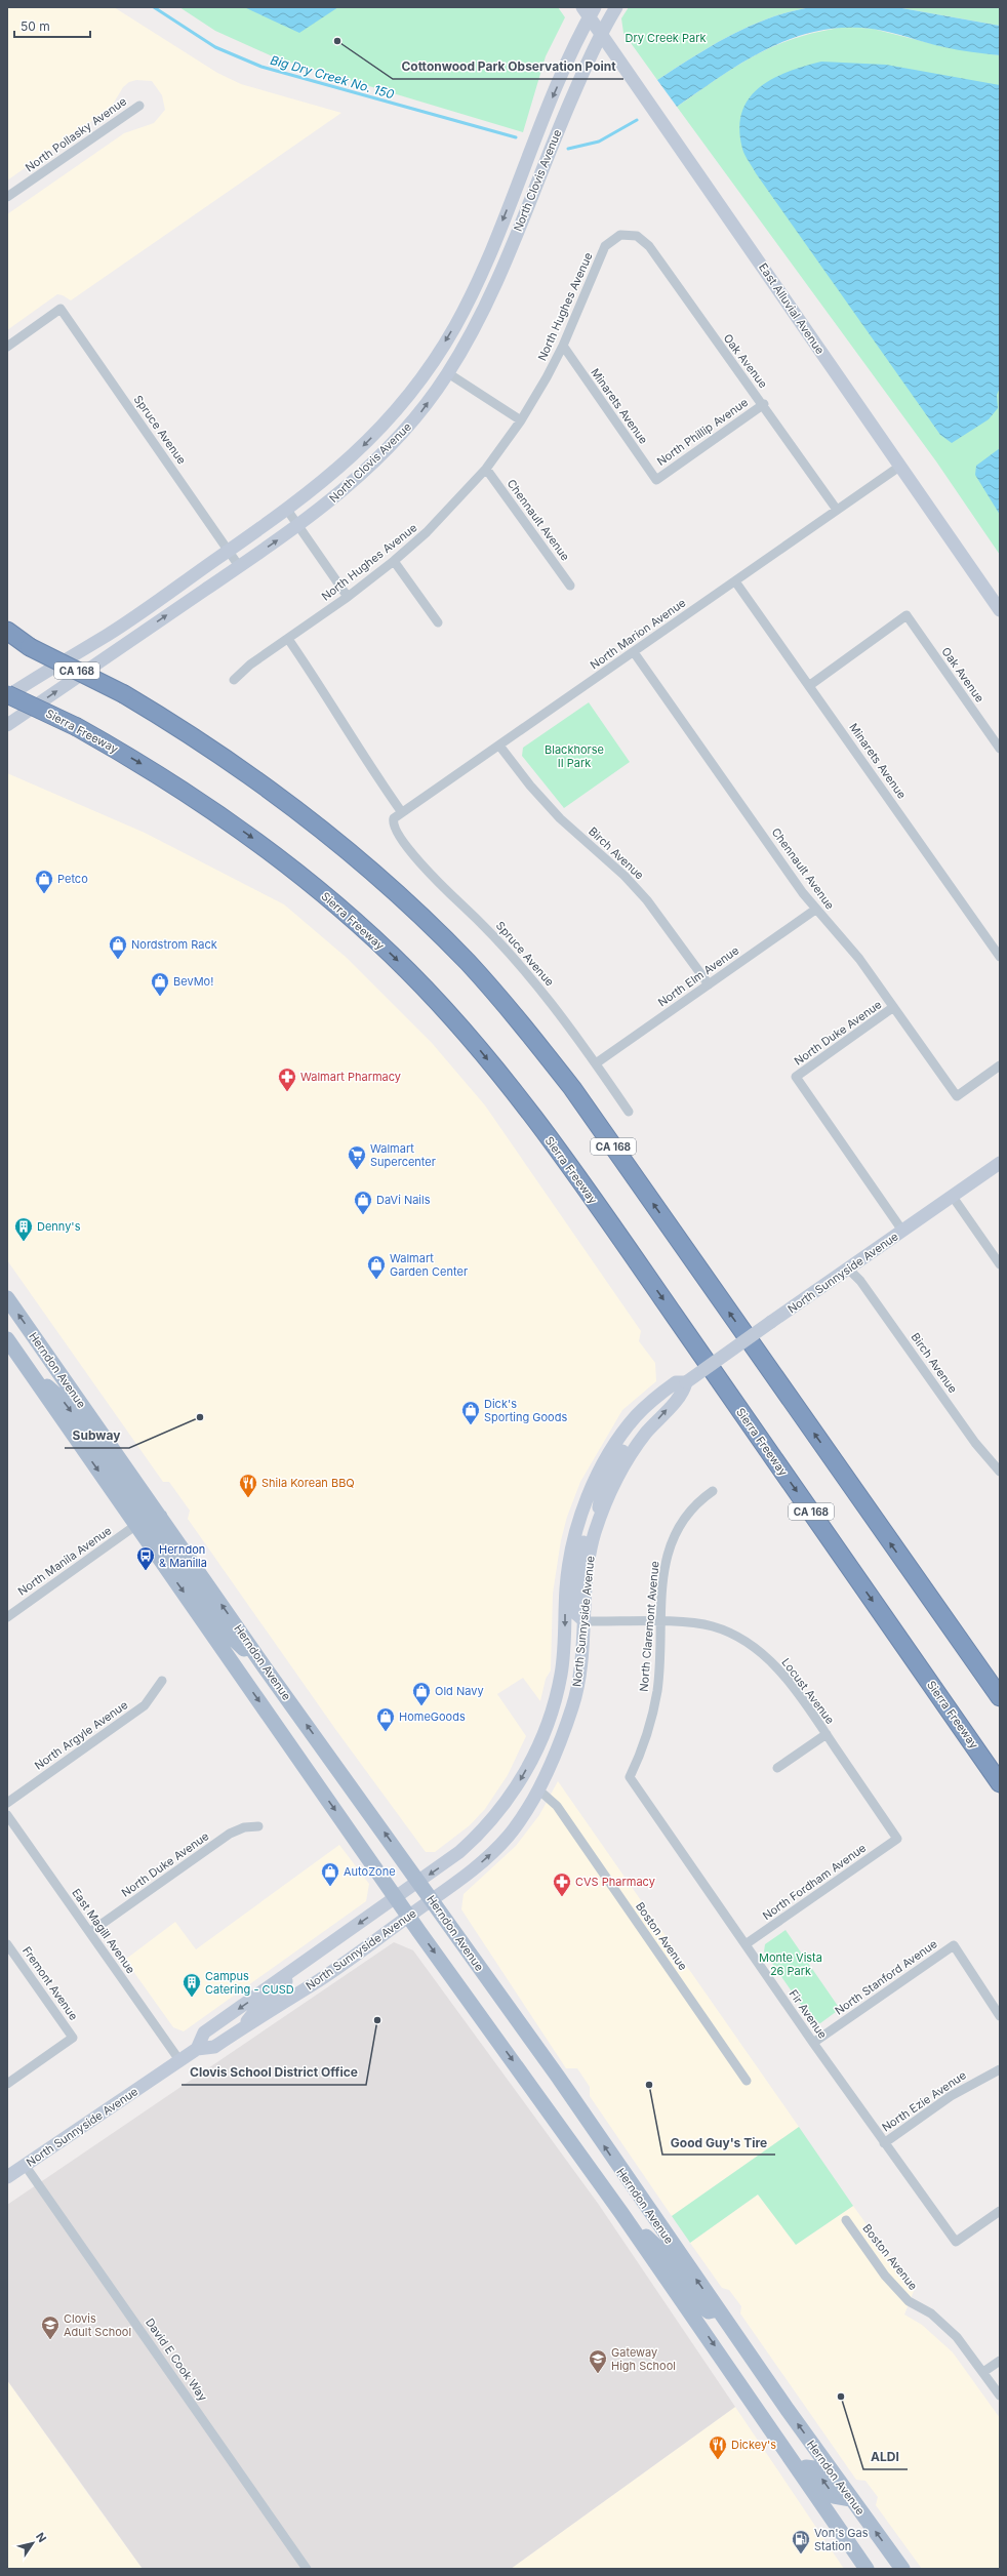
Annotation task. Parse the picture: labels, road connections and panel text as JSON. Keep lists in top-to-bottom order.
{
  "streets": {
    "highway": ["CA 168", "Sierra Freeway"],
    "main road": [
      "North Clovis Avenue",
      "East Alluvial Avenue",
      "North Sunnyside Avenue",
      "Herndon Avenue"
    ],
    "street": [
      "North Pollasky Avenue",
      "North Hughes Avenue",
      "Oak Avenue",
      "Minarets Avenue",
      "Spruce Avenue",
      "North Phillip Avenue",
      "Chennault Avenue",
      "North Marion Avenue",
      "Birch Avenue",
      "North Elm Avenue",
      "North Duke Avenue",
      "North Manila Avenue",
      "North Claremont Avenue",
      "Locust Avenue",
      "North Argyle Avenue",
      "North Fordham Avenue",
      "East Magill Avenue",
      "Boston Avenue",
      "North Stanford Avenue",
      "Fremont Avenue",
      "Fir Avenue",
      "North Ezie Avenue",
      "David E Cook Way"
    ]
  },
  "crossings": [
    ["North Clovis Avenue", "East Alluvial Avenue"],
    ["North Clovis Avenue", "Spruce Avenue"],
    ["North Clovis Avenue", "Sierra Freeway"],
    ["North Hughes Avenue", "Oak Avenue"],
    ["North Hughes Avenue", "Minarets Avenue"],
    ["North Hughes Avenue", "Chennault Avenue"],
    ["East Alluvial Avenue", "North Marion Avenue"],
    ["Oak Avenue", "Minarets Avenue"],
    ["Oak Avenue", "North Phillip Avenue"],
    ["Oak Avenue", "North Marion Avenue"],
    ["Minarets Avenue", "North Phillip Avenue"],
    ["Minarets Avenue", "North Marion Avenue"],
    ["Spruce Avenue", "North Marion Avenue"],
    ["Spruce Avenue", "North Elm Avenue"],
    ["Chennault Avenue", "North Marion Avenue"],
    ["Chennault Avenue", "North Elm Avenue"],
    ["Chennault Avenue", "North Duke Avenue"],
    ["North Marion Avenue", "Birch Avenue"],
    ["Birch Avenue", "North Elm Avenue"],
    ["Birch Avenue", "North Sunnyside Avenue"],
    ["North Duke Avenue", "North Sunnyside Avenue"],
    ["North Duke Avenue", "East Magill Avenue"],
    ["North Sunnyside Avenue", "Herndon Avenue"],
    ["North Sunnyside Avenue", "Locust Avenue"],
    ["North Sunnyside Avenue", "East Magill Avenue"],
    ["North Sunnyside Avenue", "Boston Avenue"],
    ["North Sunnyside Avenue", "David E Cook Way"],
    ["Herndon Avenue", "North Manila Avenue"],
    ["North Claremont Avenue", "Locust Avenue"],
    ["North Claremont Avenue", "Fir Avenue"],
    ["Locust Avenue", "North Fordham Avenue"],
    ["North Fordham Avenue", "Fir Avenue"],
    ["North Stanford Avenue", "Fir Avenue"],
    ["Fir Avenue", "North Ezie Avenue"]
  ],
  "water": ["Big Dry Creek No. 150"],
  "parks": ["Dry Creek Park", "Blackhorse II Park", "Monte Vista 26 Park"],
  "places": {
    "other": [
      "Cottonwood Park Observation Point",
      "Subway",
      "Clovis School District Office",
      "Good Guy's Tire",
      "ALDI"
    ],
    "shop": [
      "Petco",
      "Nordstrom Rack",
      "BevMo!",
      "DaVi Nails",
      "Walmart Garden Center",
      "Dick's Sporting Goods",
      "Old Navy",
      "HomeGoods",
      "AutoZone"
    ],
    "pharmacy": ["Walmart Pharmacy", "CVS Pharmacy"],
    "supermarket": ["Walmart Supercenter"],
    "building": ["Denny's", "Campus Catering - CUSD"],
    "restaurant": ["Shila Korean BBQ", "Dickey's"],
    "bus stop": ["Herndon & Manilla"],
    "school or university": ["Clovis Adult School", "Gateway High School"],
    "fuel station": ["Von's Gas Station"]
  },
  "scale_bar": "50 m",
  "north": "top right"
}
